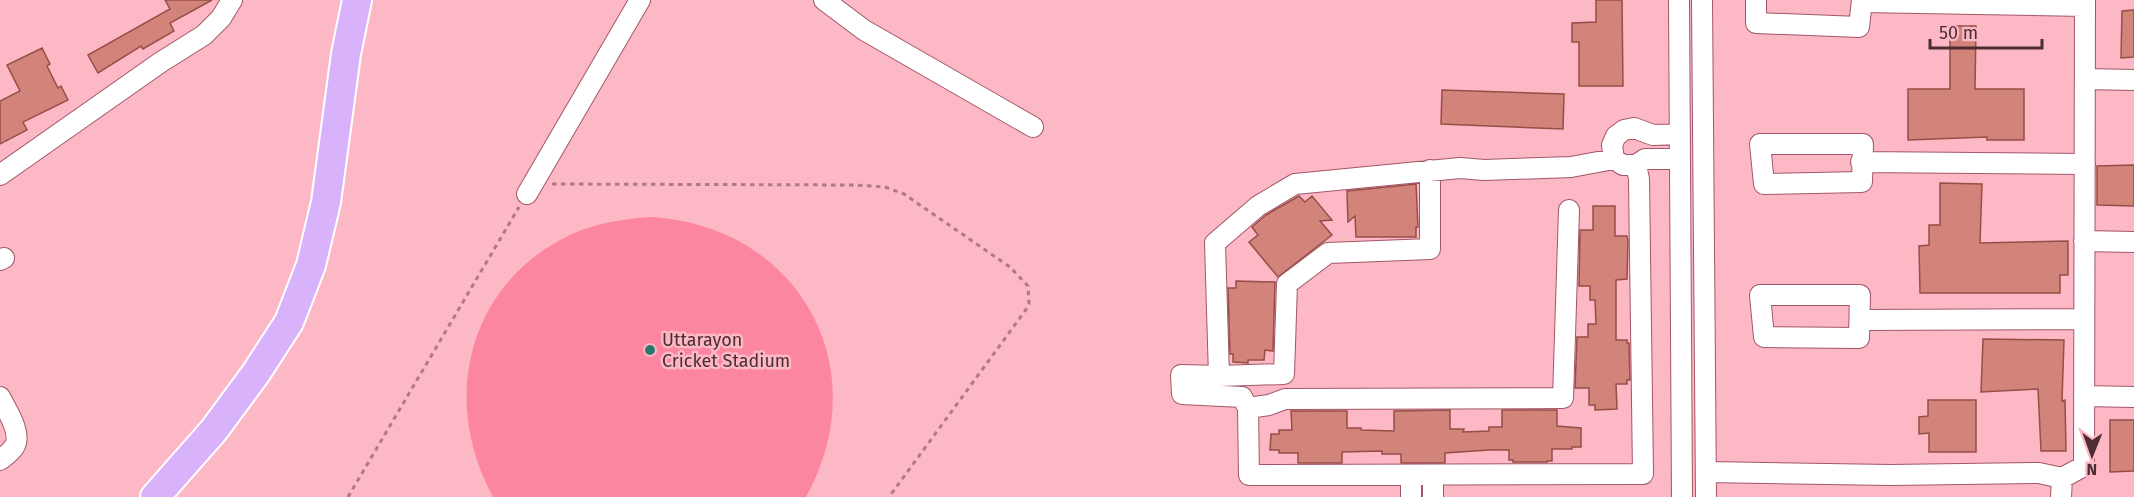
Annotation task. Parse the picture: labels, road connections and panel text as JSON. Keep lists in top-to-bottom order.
{
  "places": ["Uttarayon Cricket Stadium"],
  "scale_bar": "50 m",
  "north": "bottom"
}
